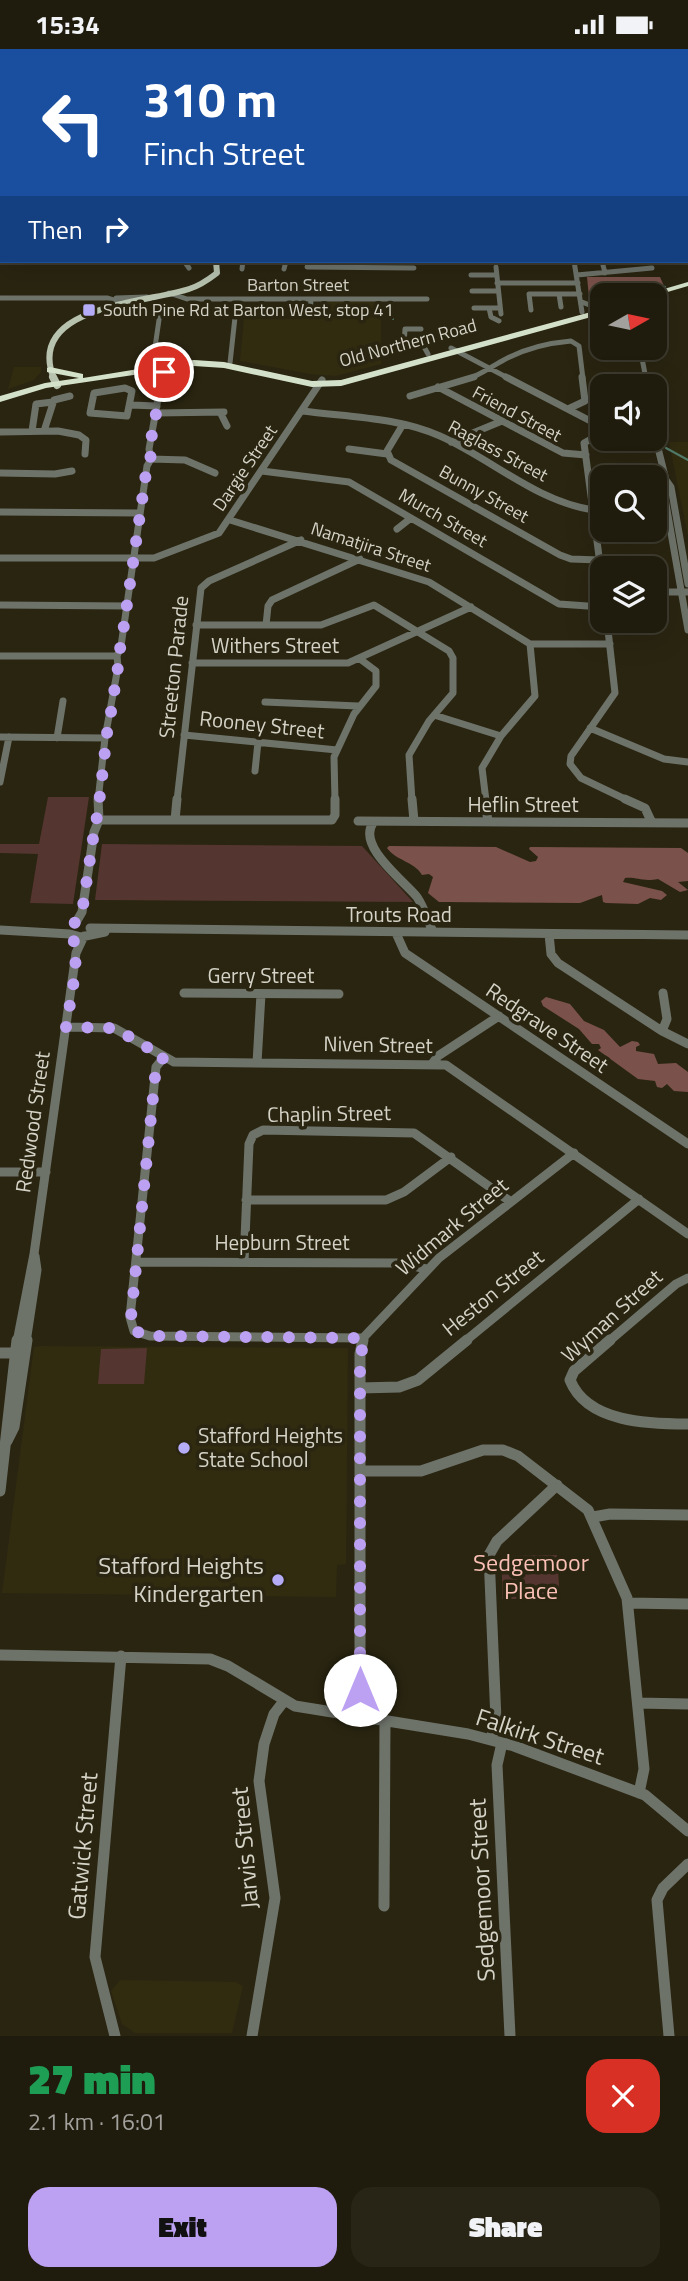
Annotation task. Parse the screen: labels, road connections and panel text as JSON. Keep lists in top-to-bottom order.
{
  "streets": {
    "highway": ["Old Northern Road"],
    "street": [
      "Barton Street",
      "Friend Street",
      "Raglass Street",
      "Dargie Street",
      "Bunny Street",
      "Murch Street",
      "Namatjira Street",
      "Withers Street",
      "Streeton Parade",
      "Rooney Street",
      "Heflin Street",
      "Trouts Road",
      "Gerry Street",
      "Redgrave Street",
      "Niven Street",
      "Chaplin Street",
      "Redwood Street",
      "Widmark Street",
      "Hepburn Street",
      "Heston Street",
      "Wyman Street",
      "Falkirk Street",
      "Gatwick Street",
      "Jarvis Street",
      "Sedgemoor Street"
    ]
  },
  "crossings": [
    ["Old Northern Road", "Dargie Street"],
    ["Raglass Street", "Dargie Street"],
    ["Dargie Street", "Murch Street"],
    ["Dargie Street", "Namatjira Street"],
    ["Namatjira Street", "Withers Street"],
    ["Namatjira Street", "Streeton Parade"],
    ["Withers Street", "Streeton Parade"],
    ["Streeton Parade", "Rooney Street"],
    ["Trouts Road", "Redgrave Street"],
    ["Trouts Road", "Redwood Street"],
    ["Niven Street", "Redwood Street"],
    ["Niven Street", "Widmark Street"],
    ["Niven Street", "Heston Street"],
    ["Chaplin Street", "Widmark Street"],
    ["Chaplin Street", "Hepburn Street"],
    ["Widmark Street", "Hepburn Street"],
    ["Falkirk Street", "Gatwick Street"],
    ["Falkirk Street", "Jarvis Street"],
    ["Falkirk Street", "Sedgemoor Street"]
  ],
  "parks": ["Sedgemoor Place"],
  "places": {
    "transit": ["South Pine Rd at Barton West, stop 41"],
    "other": ["Stafford Heights State School", "Stafford Heights Kindergarten"]
  },
  "north": "right",
  "page": {
    "status": "15:34",
    "turn": ["310 m", "Finch Street"],
    "then": "Then",
    "heading": ["27 min", "2.1 km · 16:01"],
    "buttons": ["Exit", "Share"]
  }
}
